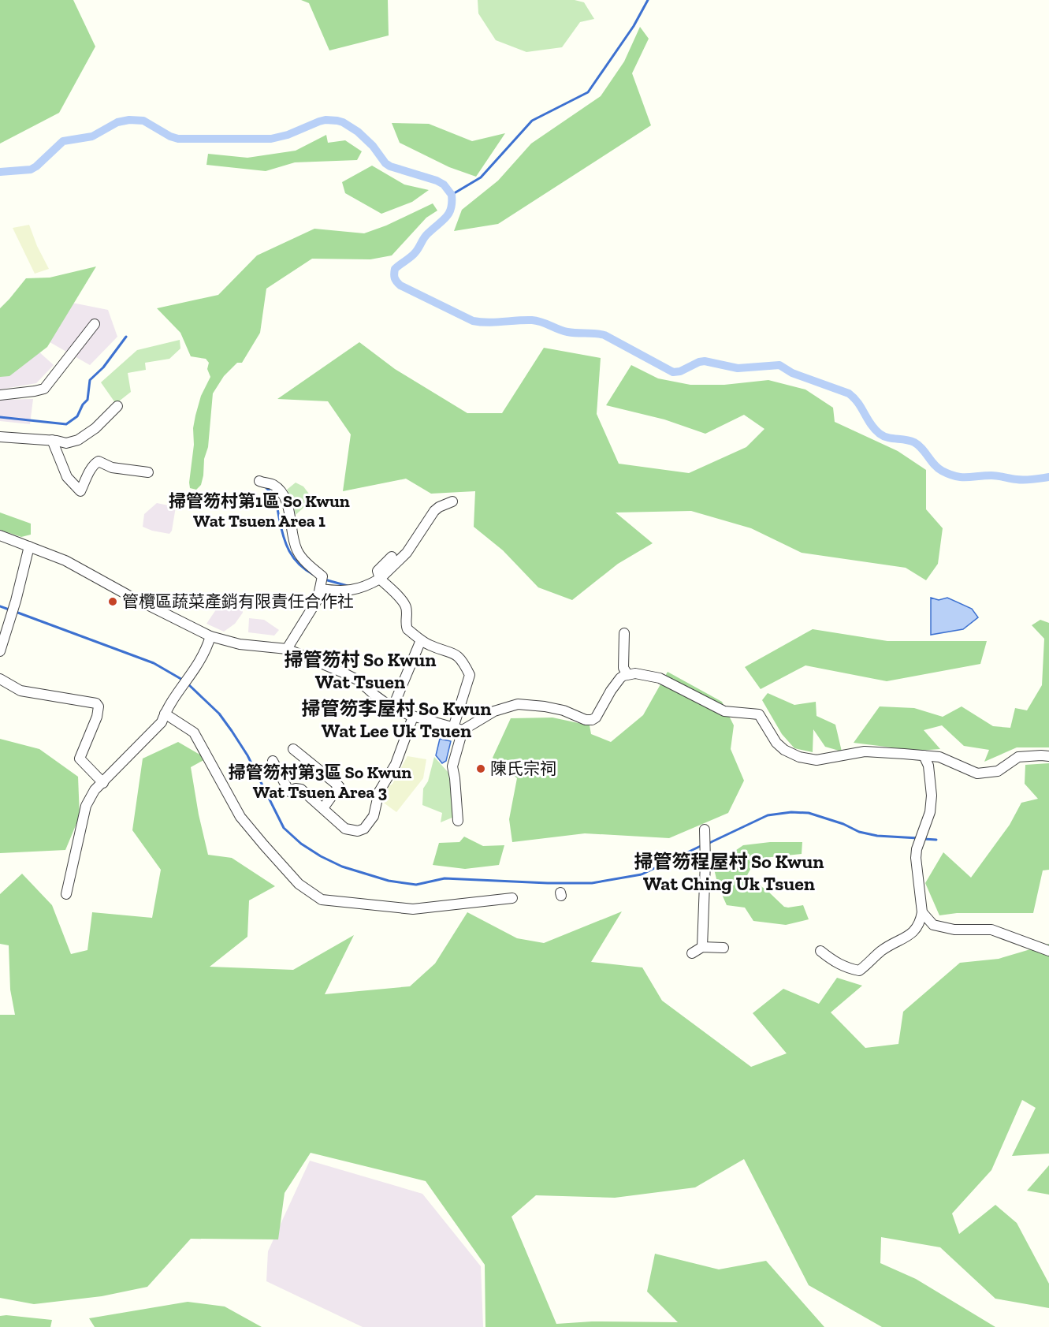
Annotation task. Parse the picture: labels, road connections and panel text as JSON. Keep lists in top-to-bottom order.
{
  "districts": [
    "掃管笏村第1區 So Kwun Wat Tsuen Area 1",
    "掃管笏村 So Kwun Wat Tsuen",
    "掃管笏李屋村 So Kwun Wat Lee Uk Tsuen",
    "掃管笏村第3區 So Kwun Wat Tsuen Area 3",
    "掃管笏程屋村 So Kwun Wat Ching Uk Tsuen"
  ],
  "places": ["管欖區蔬菜產銷有限責任合作社", "陳氏宗祠"]
}
